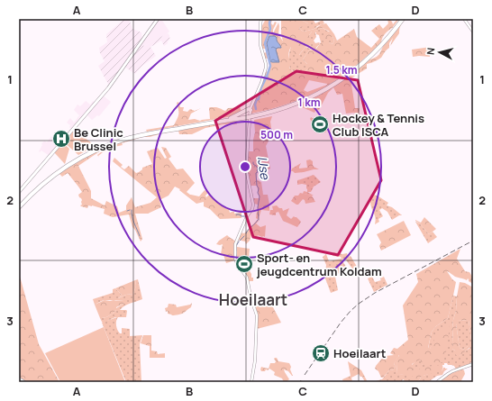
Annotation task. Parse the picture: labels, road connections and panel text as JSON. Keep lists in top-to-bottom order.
{
  "districts": ["Hoeilaart"],
  "water": ["IJse"],
  "places": {
    "sports": ["Hockey & Tennis Club ISCA", "Sport- en jeugdcentrum Koldam"],
    "hospital": ["Be Clinic Brussel"],
    "station": ["Hoeilaart"]
  },
  "north": "left",
  "grid": {
    "columns": [
      "A",
      "B",
      "C",
      "D"
    ],
    "rows": ["1", "2", "3"]
  },
  "rings": ["1.5 km", "1 km", "500 m"]
}
